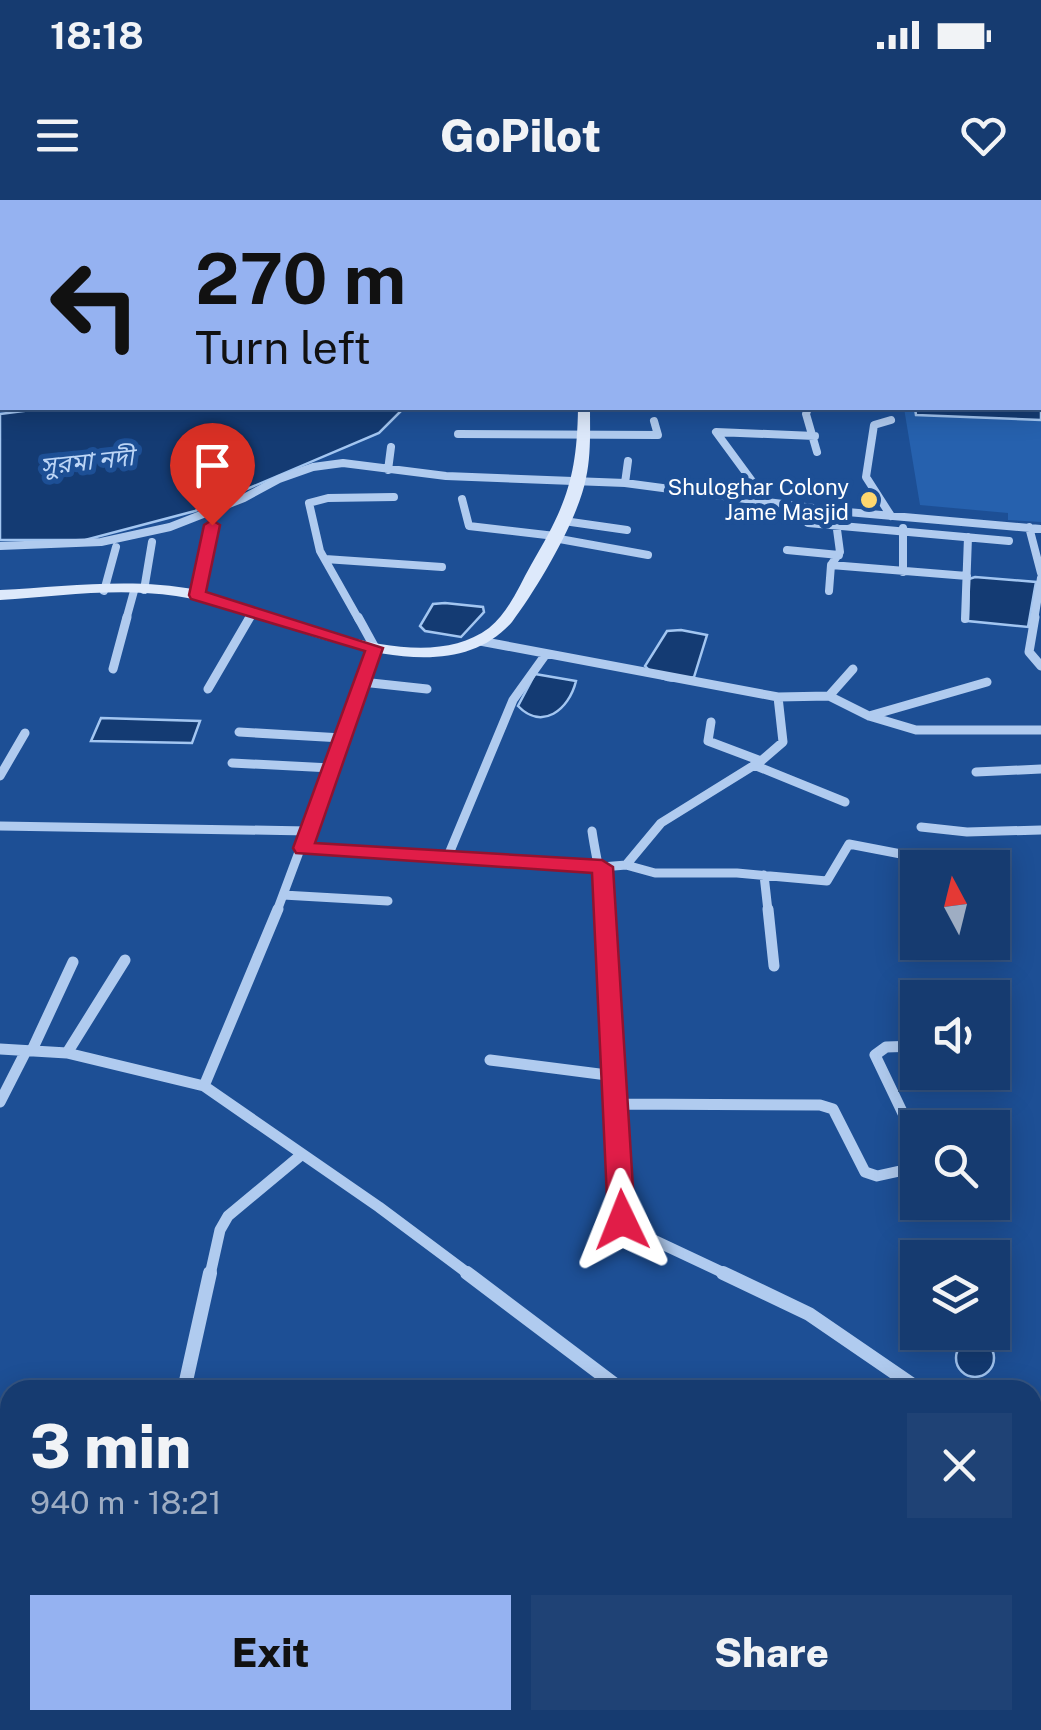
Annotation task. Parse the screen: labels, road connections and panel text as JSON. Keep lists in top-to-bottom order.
{
  "water": ["সুরমা নদী"],
  "places": ["Shuloghar Colony Jame Masjid"],
  "north": "top",
  "page": {
    "status": "18:18",
    "header": "GoPilot",
    "turn": ["270 m", "Turn left"],
    "heading": ["3 min", "940 m · 18:21"],
    "buttons": ["Exit", "Share"]
  }
}
